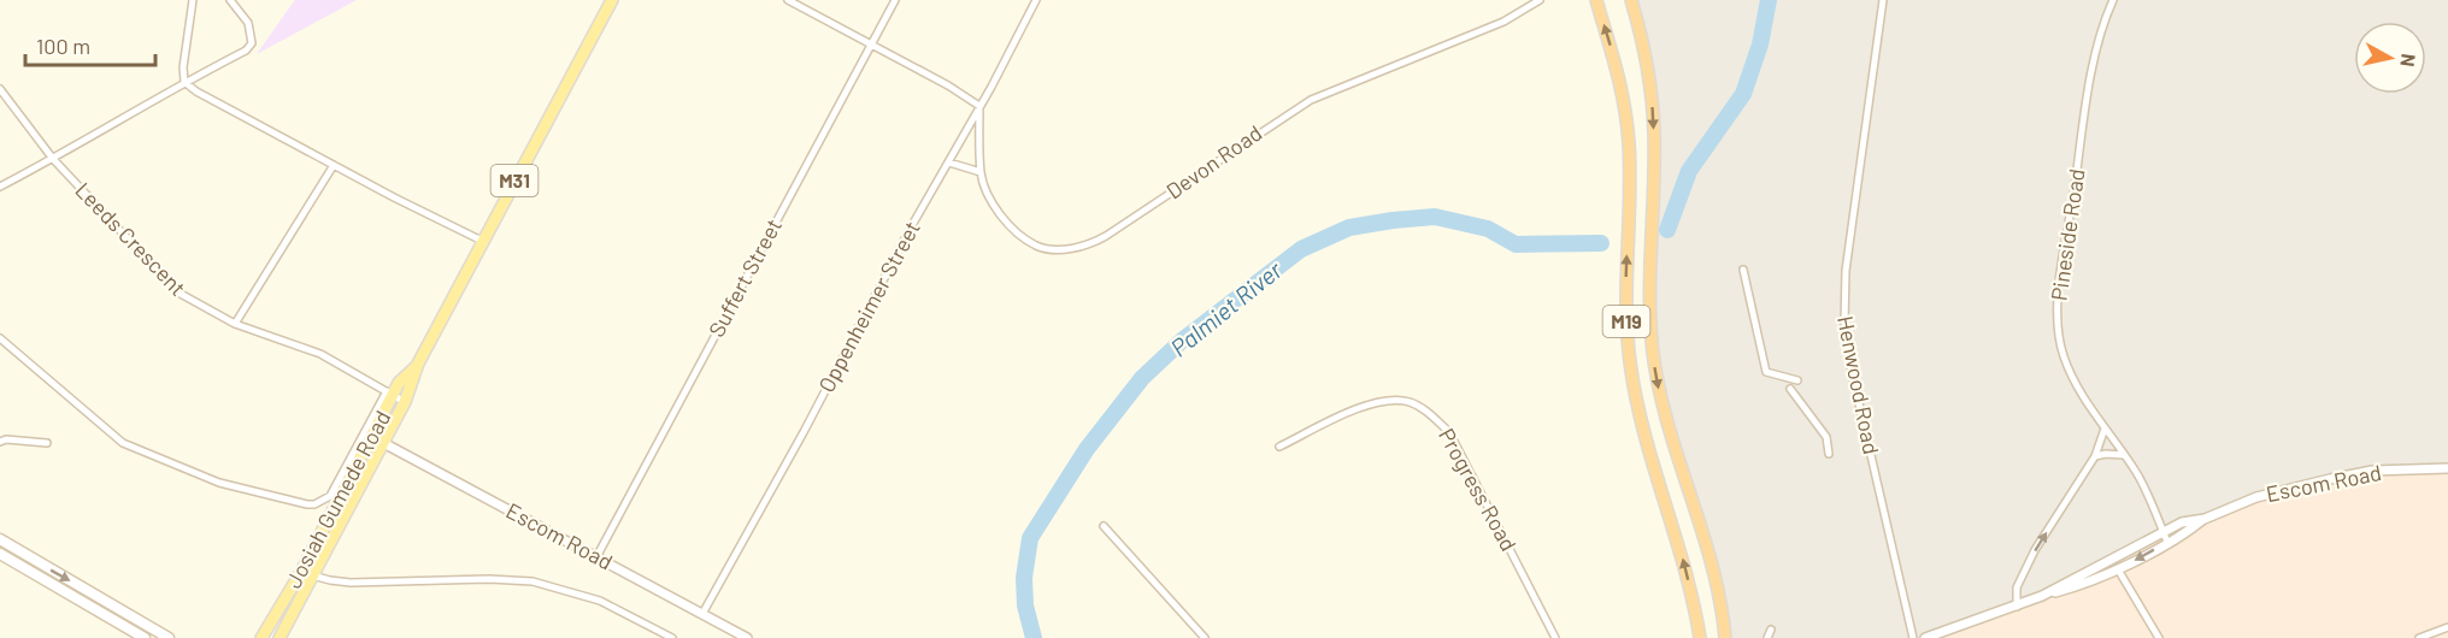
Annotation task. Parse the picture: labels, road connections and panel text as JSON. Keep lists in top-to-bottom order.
{
  "streets": {
    "highway": ["M19"],
    "main road": ["M31", "Josiah Gumede Road"],
    "street": [
      "Devon Road",
      "Pineside Road",
      "Leeds Crescent",
      "Suffert Street",
      "Oppenheimer Street",
      "Henwood Road",
      "Escom Road",
      "Progress Road"
    ]
  },
  "crossings": [
    ["Devon Road", "Oppenheimer Street"],
    ["Pineside Road", "Escom Road"],
    ["Leeds Crescent", "Josiah Gumede Road"],
    ["Suffert Street", "Escom Road"],
    ["Oppenheimer Street", "Escom Road"],
    ["Escom Road", "Josiah Gumede Road"]
  ],
  "water": ["Palmiet River"],
  "scale_bar": "100 m",
  "north": "right"
}
